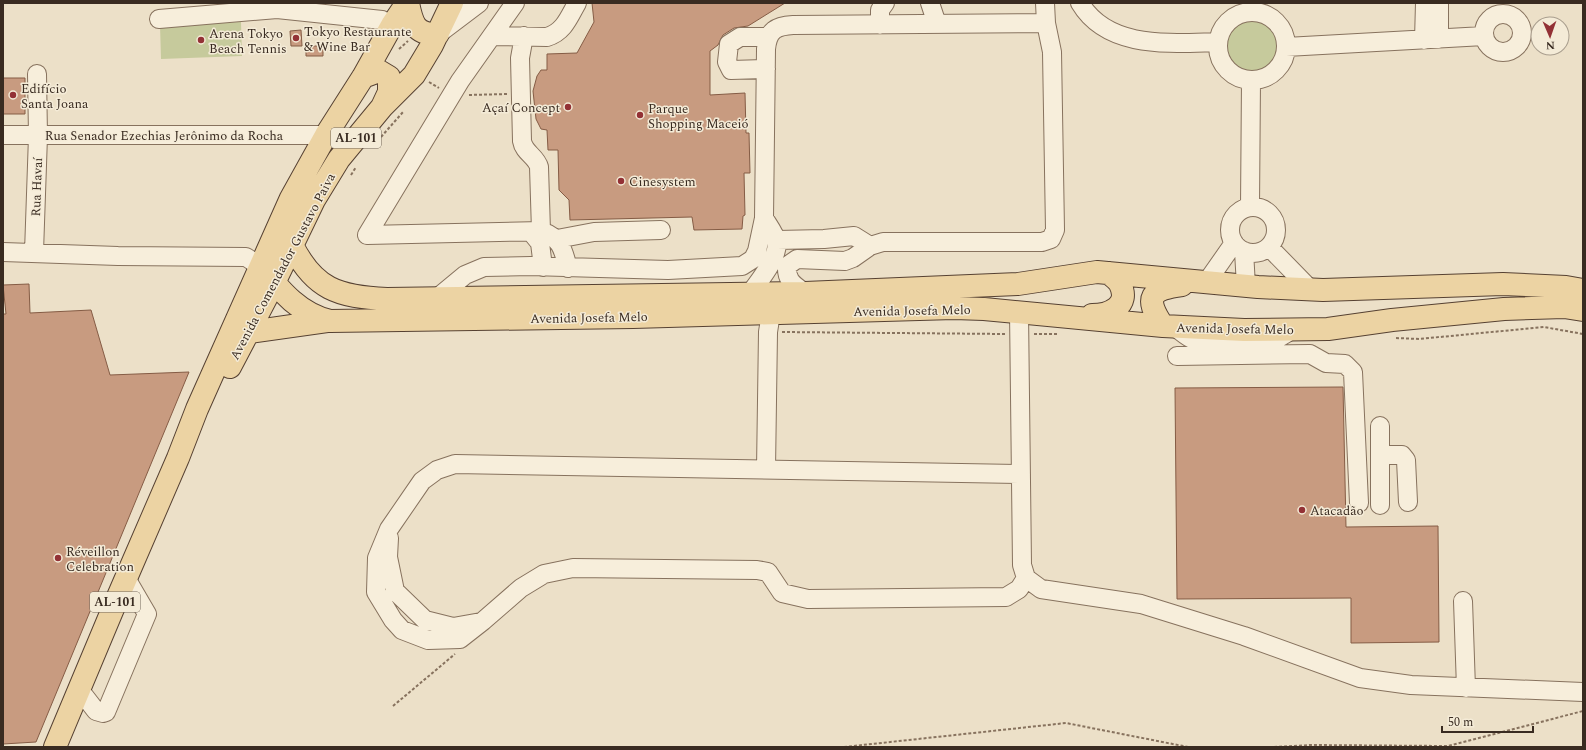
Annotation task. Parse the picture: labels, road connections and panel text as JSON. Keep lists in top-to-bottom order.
{
  "streets": {
    "main road": ["AL-101", "Avenida Comendador Gustavo Paiva", "Avenida Josefa Melo"],
    "street": ["Rua Senador Ezechias Jerônimo da Rocha", "Rua Havaí"]
  },
  "crossings": [
    ["Rua Senador Ezechias Jerônimo da Rocha", "Rua Havaí"],
    ["Rua Senador Ezechias Jerônimo da Rocha", "Avenida Comendador Gustavo Paiva"],
    ["Avenida Comendador Gustavo Paiva", "Avenida Josefa Melo"]
  ],
  "places": [
    "Tokyo Restaurante & Wine Bar",
    "Arena Tokyo Beach Tennis",
    "Edifício Santa Joana",
    "Açaí Concept",
    "Parque Shopping Maceió",
    "Cinesystem",
    "Atacadão",
    "Réveillon Celebration"
  ],
  "scale_bar": "50 m",
  "north": "bottom"
}
